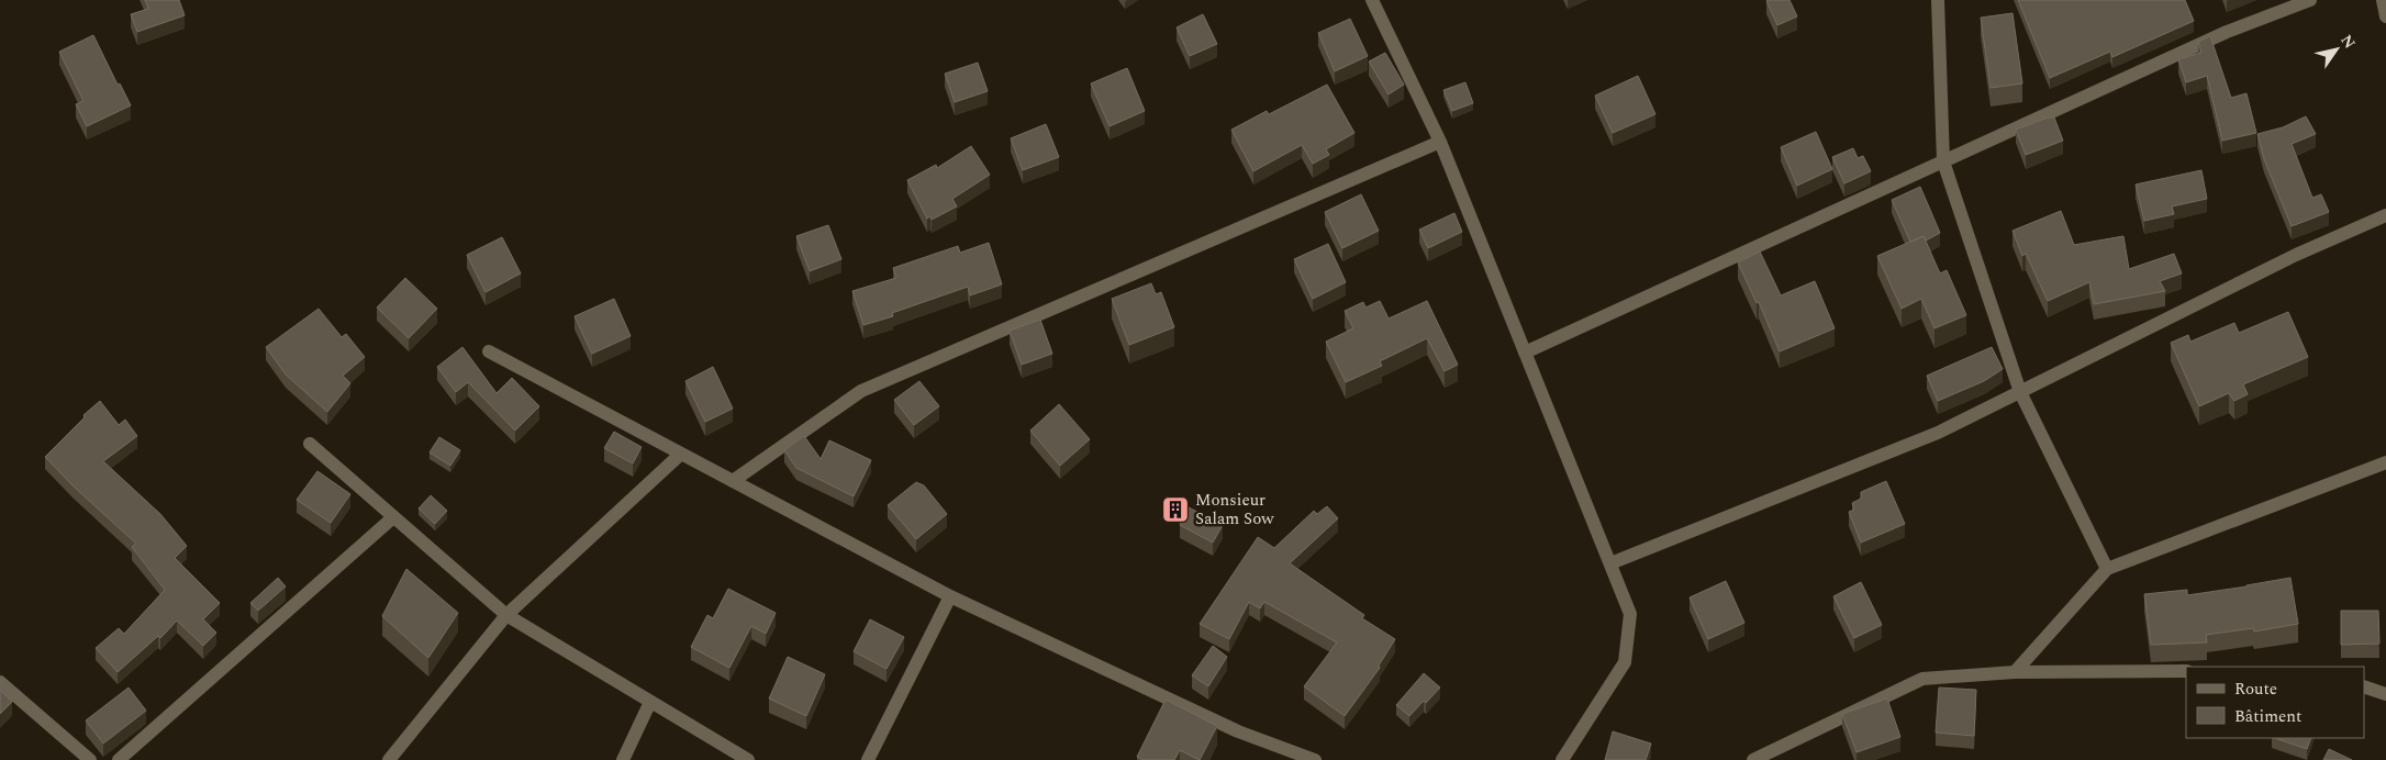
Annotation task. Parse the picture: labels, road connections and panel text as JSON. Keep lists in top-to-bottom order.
{
  "places": {
    "building": ["Monsieur Salam Sow"]
  },
  "legend": ["Route", "Bâtiment"],
  "north": "top right"
}
